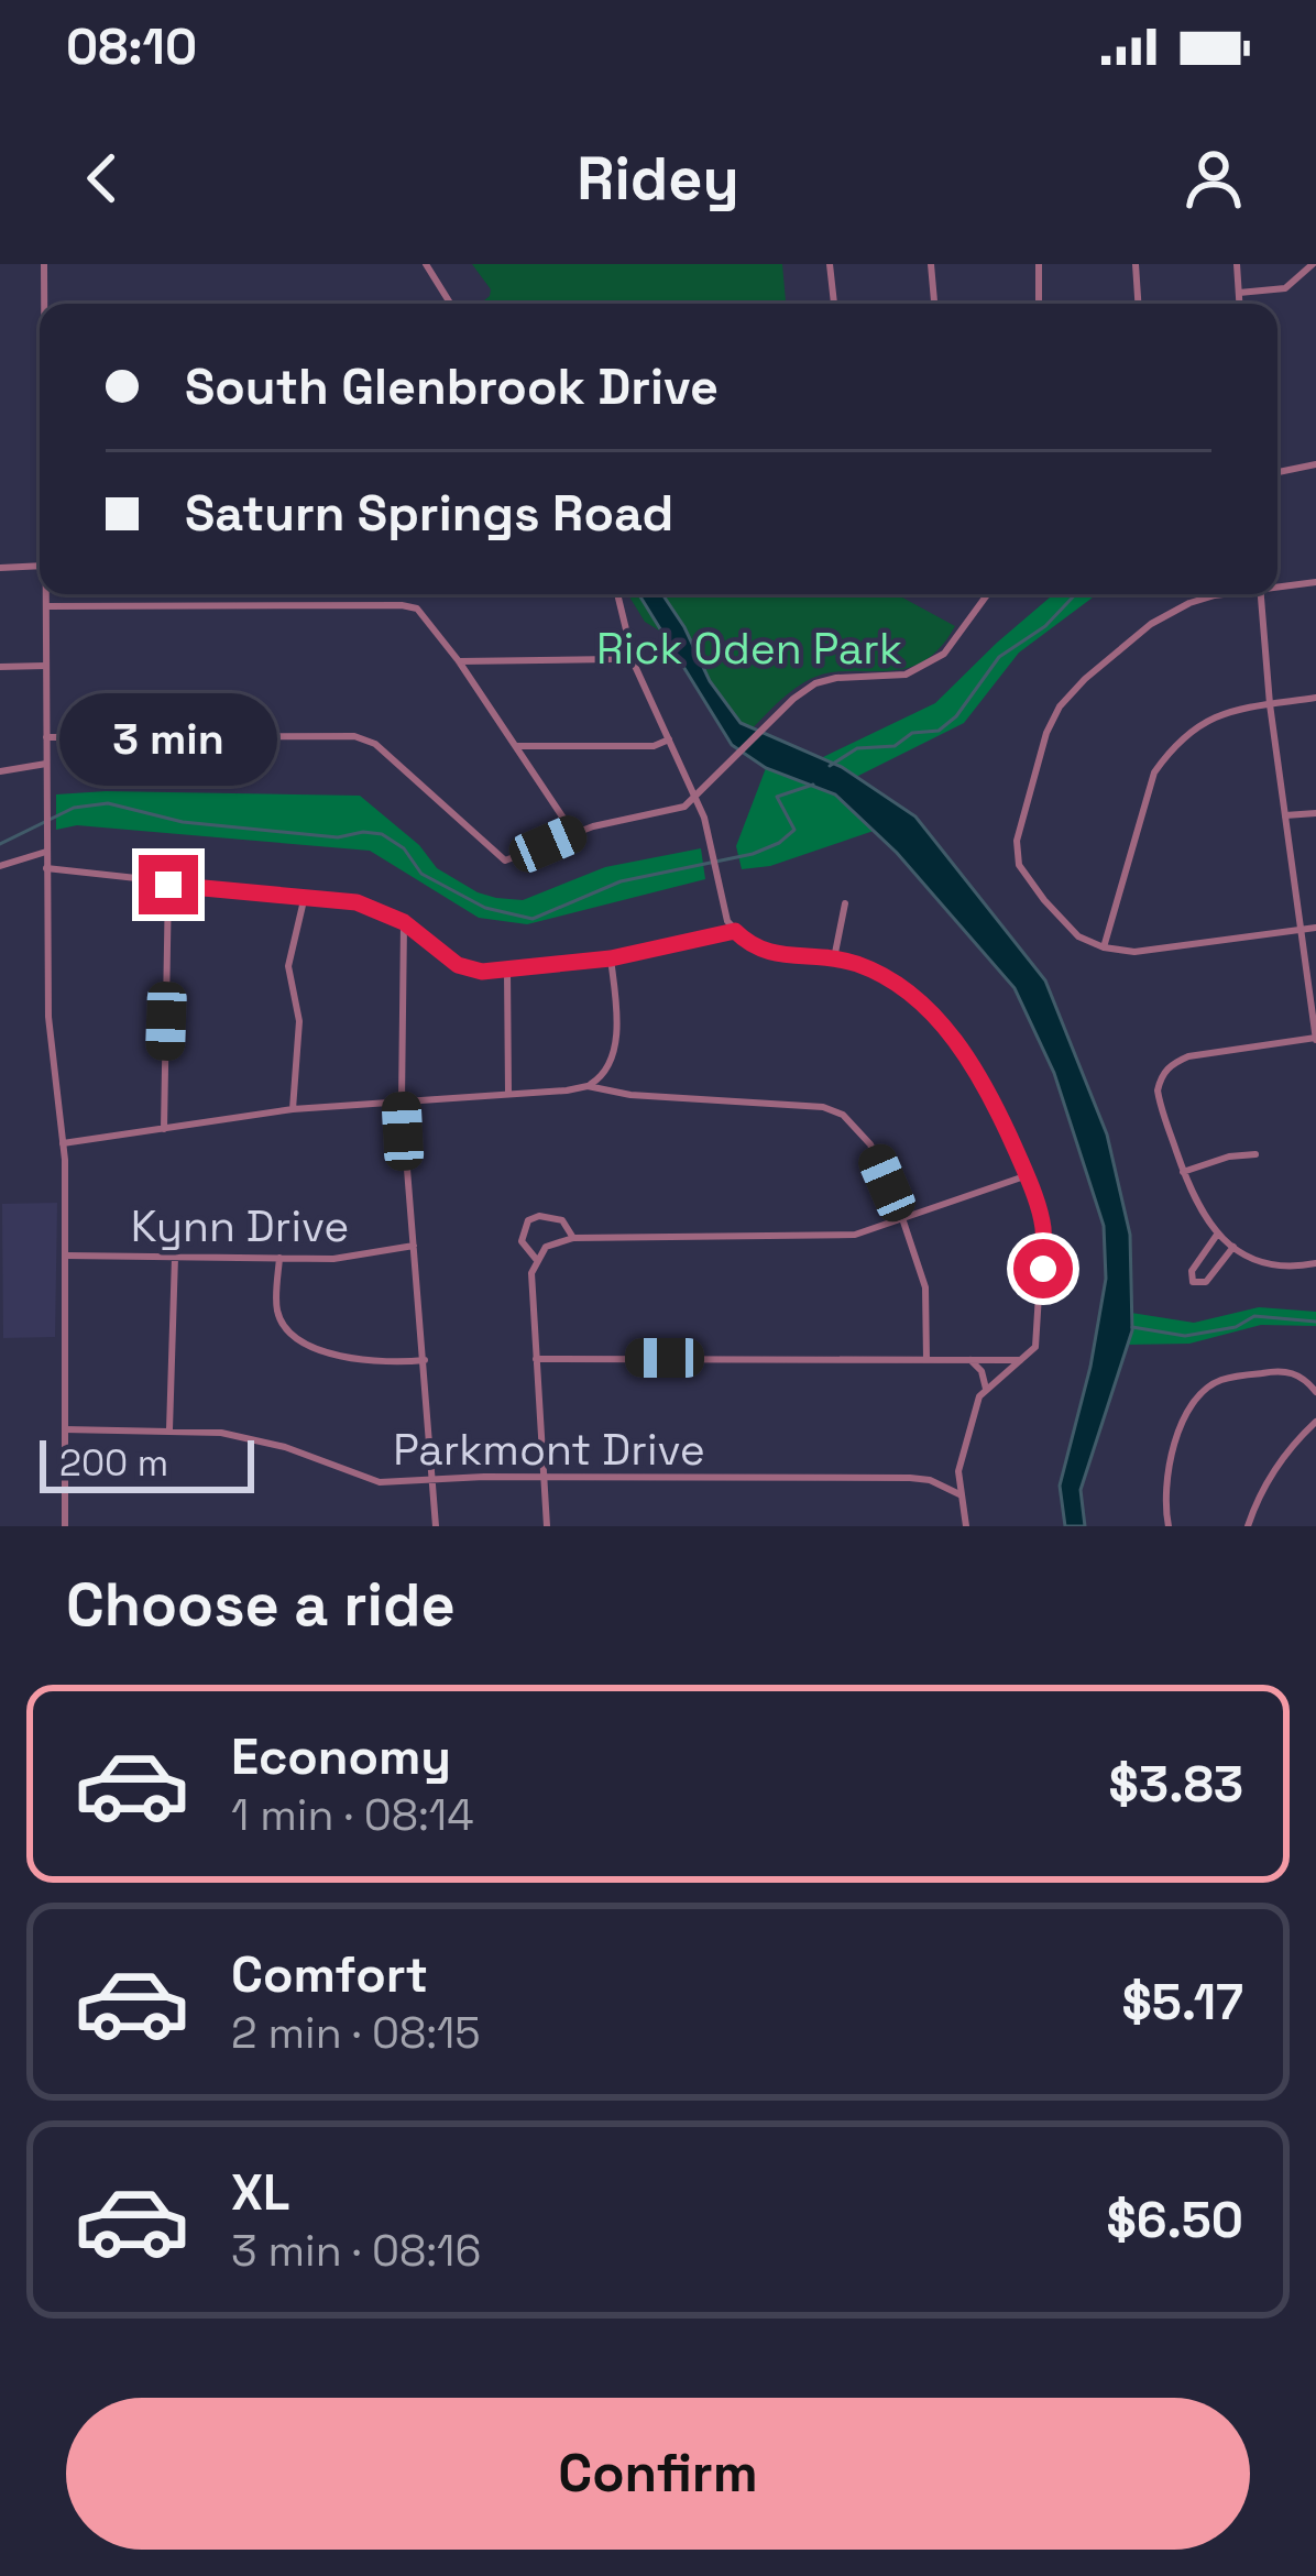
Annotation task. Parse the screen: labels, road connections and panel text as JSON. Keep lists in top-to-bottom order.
{
  "streets": {
    "street": ["Kynn Drive", "Parkmont Drive"]
  },
  "parks": ["Rick Oden Park"],
  "scale_bar": "200 m",
  "page": {
    "status": "08:10",
    "header": "Ridey",
    "banner": ["South Glenbrook Drive", "Saturn Springs Road"],
    "bubble": "3 min",
    "scale": "200 m",
    "heading": "Choose a ride",
    "list": [
      {
        "name": "Economy",
        "note": "1 min · 08:14",
        "value": "$3.83"
      },
      {
        "name": "Comfort",
        "note": "2 min · 08:15",
        "value": "$5.17"
      },
      {
        "name": "XL",
        "note": "3 min · 08:16",
        "value": "$6.50"
      }
    ],
    "buttons": "Confirm"
  }
}
